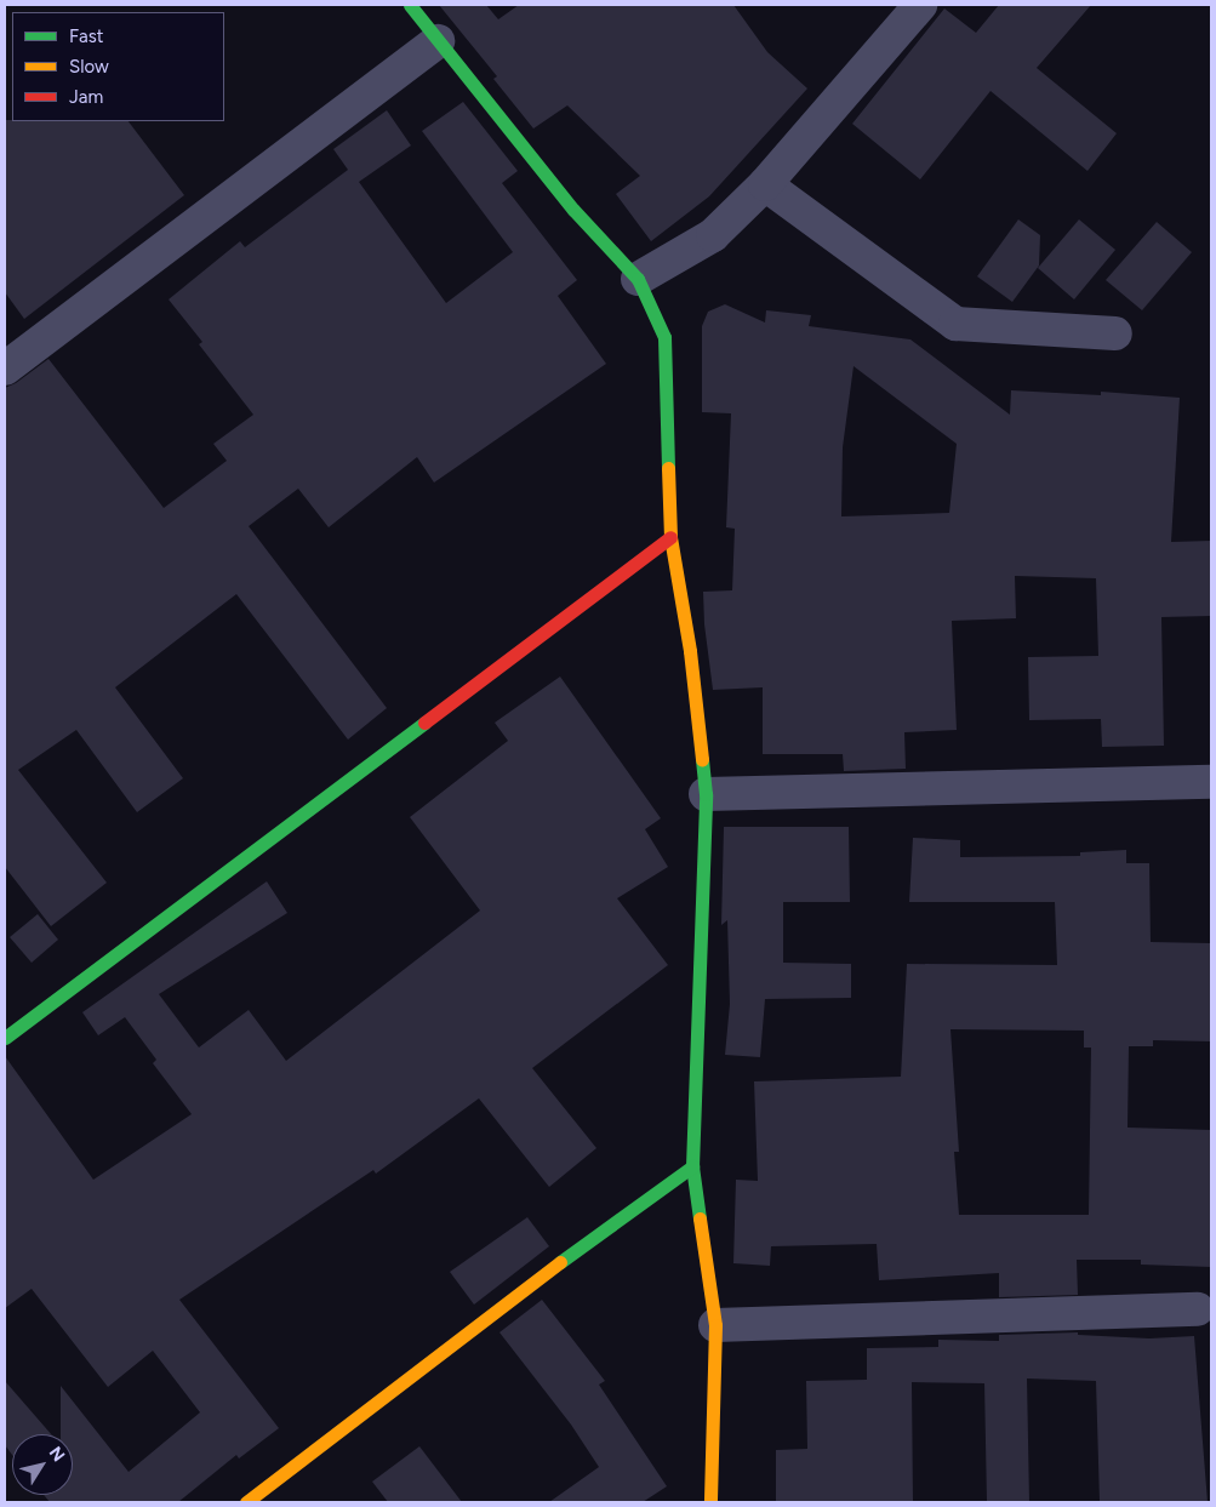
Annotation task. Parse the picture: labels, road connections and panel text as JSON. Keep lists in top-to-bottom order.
{
  "legend": ["Fast", "Slow", "Jam"],
  "north": "top right"
}
